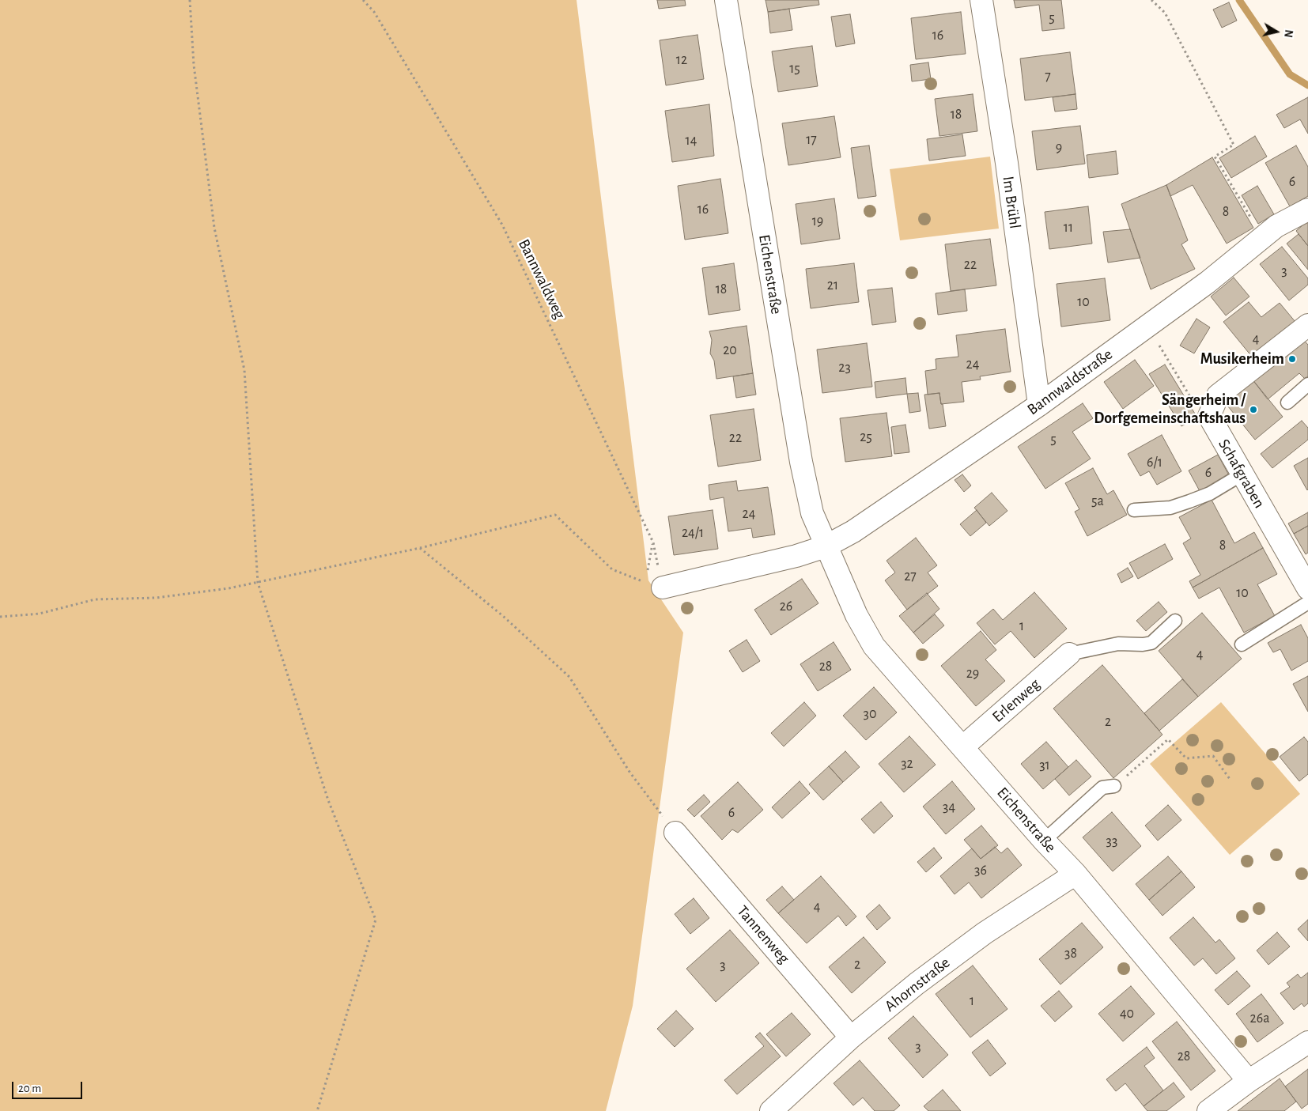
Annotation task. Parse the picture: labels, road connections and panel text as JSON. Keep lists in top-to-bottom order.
{
  "streets": {
    "street": [
      "Im Brühl",
      "Eichenstraße",
      "Bannwaldstraße",
      "Schafgraben",
      "Erlenweg",
      "Tannenweg",
      "Ahornstraße"
    ],
    "path": ["Bannwaldweg"]
  },
  "crossings": [
    ["Im Brühl", "Bannwaldstraße"],
    ["Eichenstraße", "Bannwaldstraße"],
    ["Eichenstraße", "Erlenweg"],
    ["Eichenstraße", "Ahornstraße"],
    ["Tannenweg", "Ahornstraße"]
  ],
  "places": ["Musikerheim", "Sängerheim / Dorfgemeinschaftshaus"],
  "house_numbers": [
    "5",
    "16",
    "12",
    "15",
    "7",
    "18",
    "17",
    "14",
    "9",
    "6",
    "16",
    "8",
    "19",
    "11",
    "22",
    "3",
    "21",
    "18",
    "10",
    "4",
    "20",
    "24",
    "23",
    "25",
    "22",
    "5",
    "6/1",
    "6",
    "5a",
    "24",
    "24/1",
    "8",
    "27",
    "10",
    "26",
    "1",
    "4",
    "28",
    "29",
    "30",
    "2",
    "32",
    "31",
    "34",
    "6",
    "33",
    "36",
    "4",
    "38",
    "2",
    "3",
    "1",
    "40",
    "26a",
    "3",
    "28"
  ],
  "scale_bar": "20 m",
  "north": "right"
}
